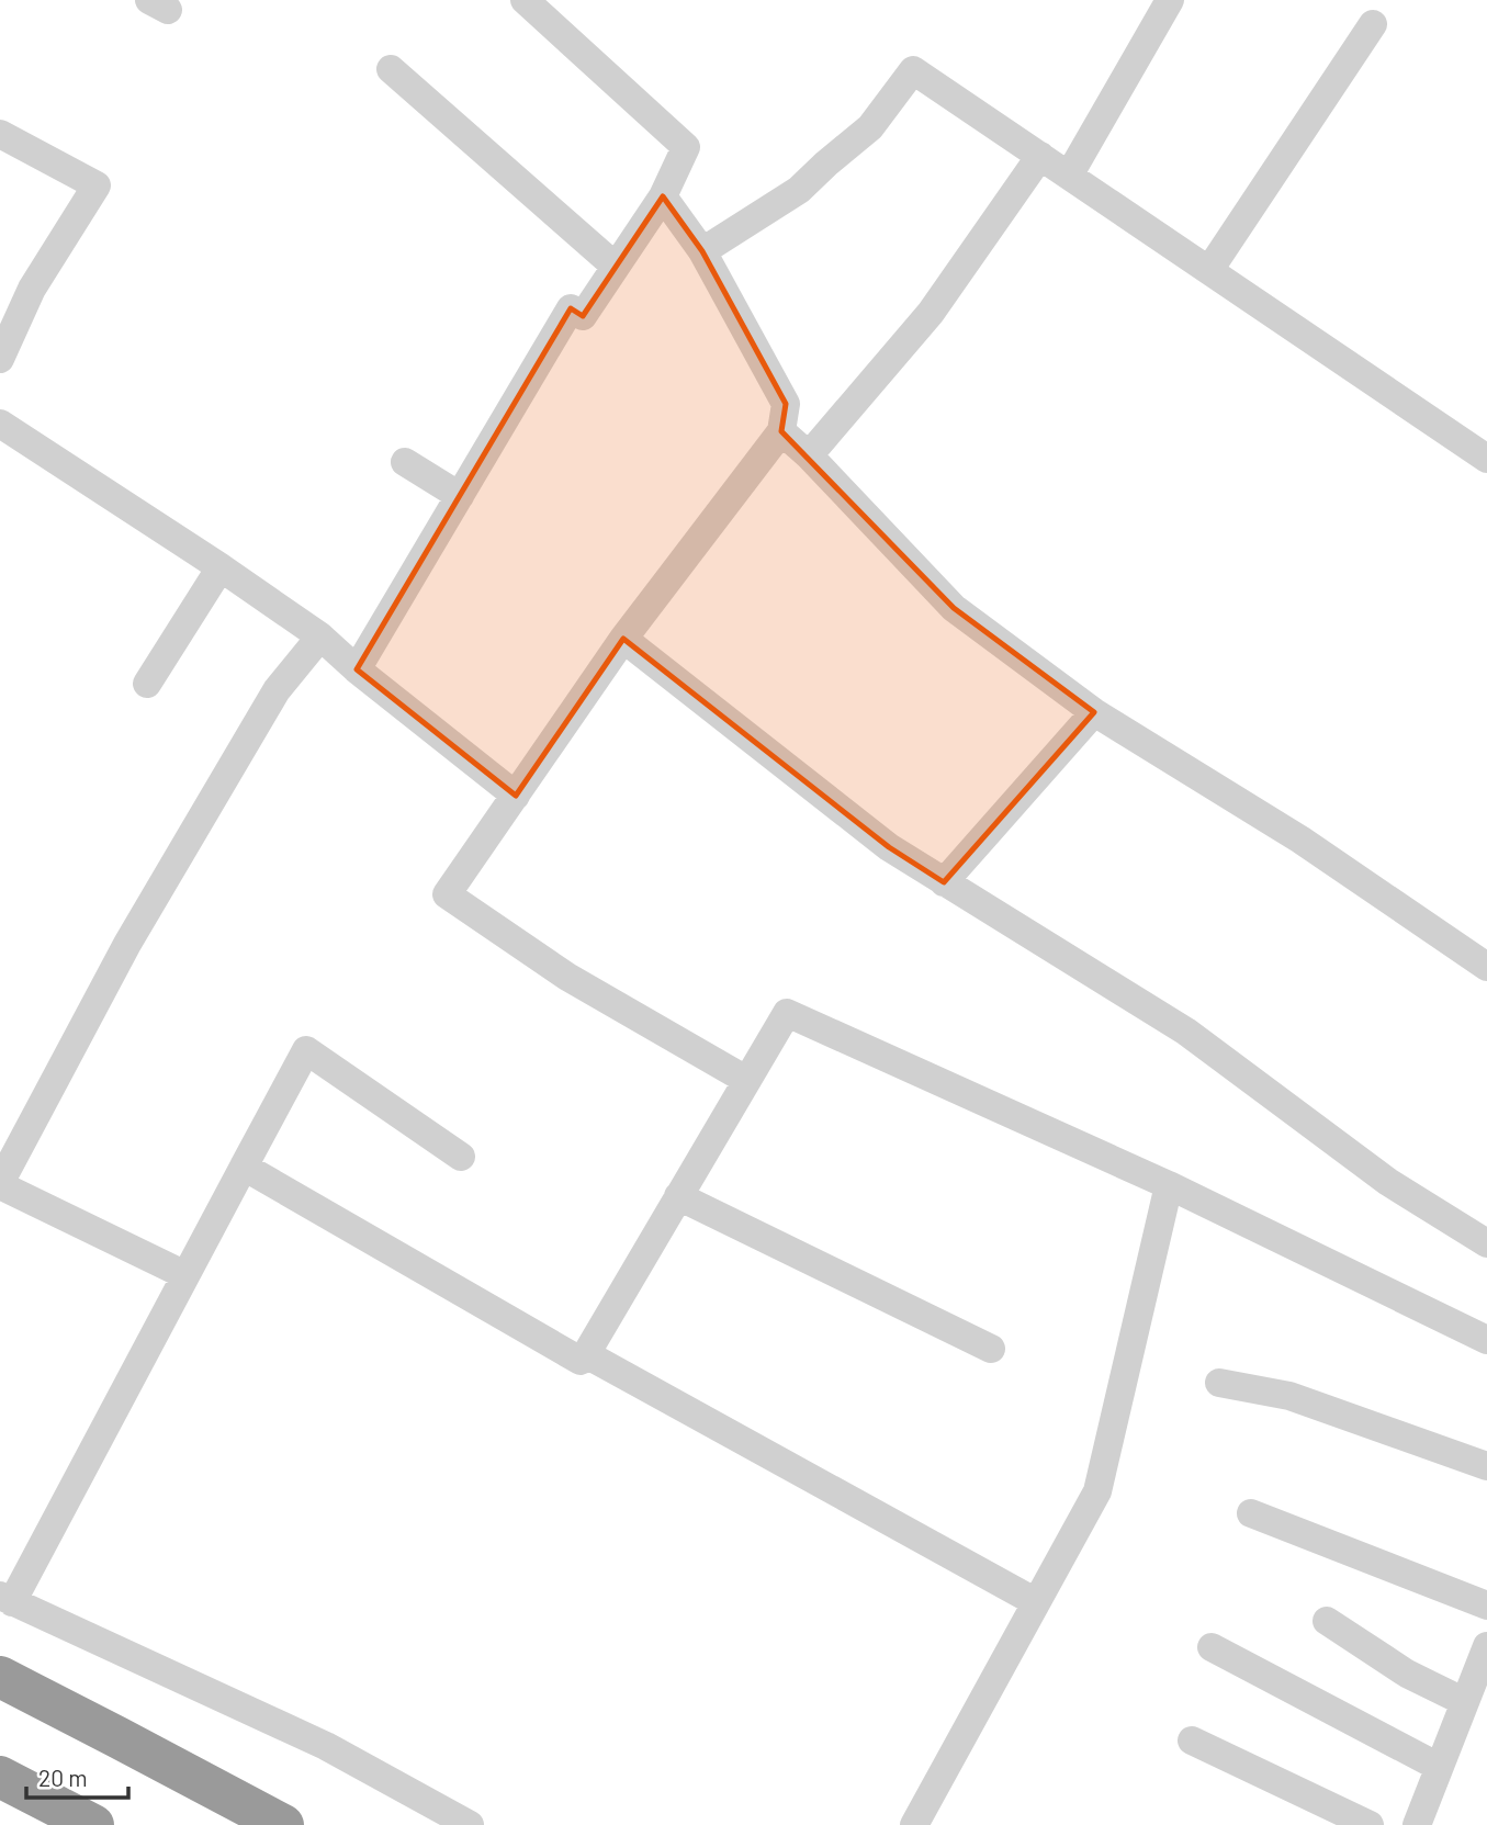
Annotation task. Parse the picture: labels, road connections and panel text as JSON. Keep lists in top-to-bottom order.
{
  "scale_bar": "20 m"
}
